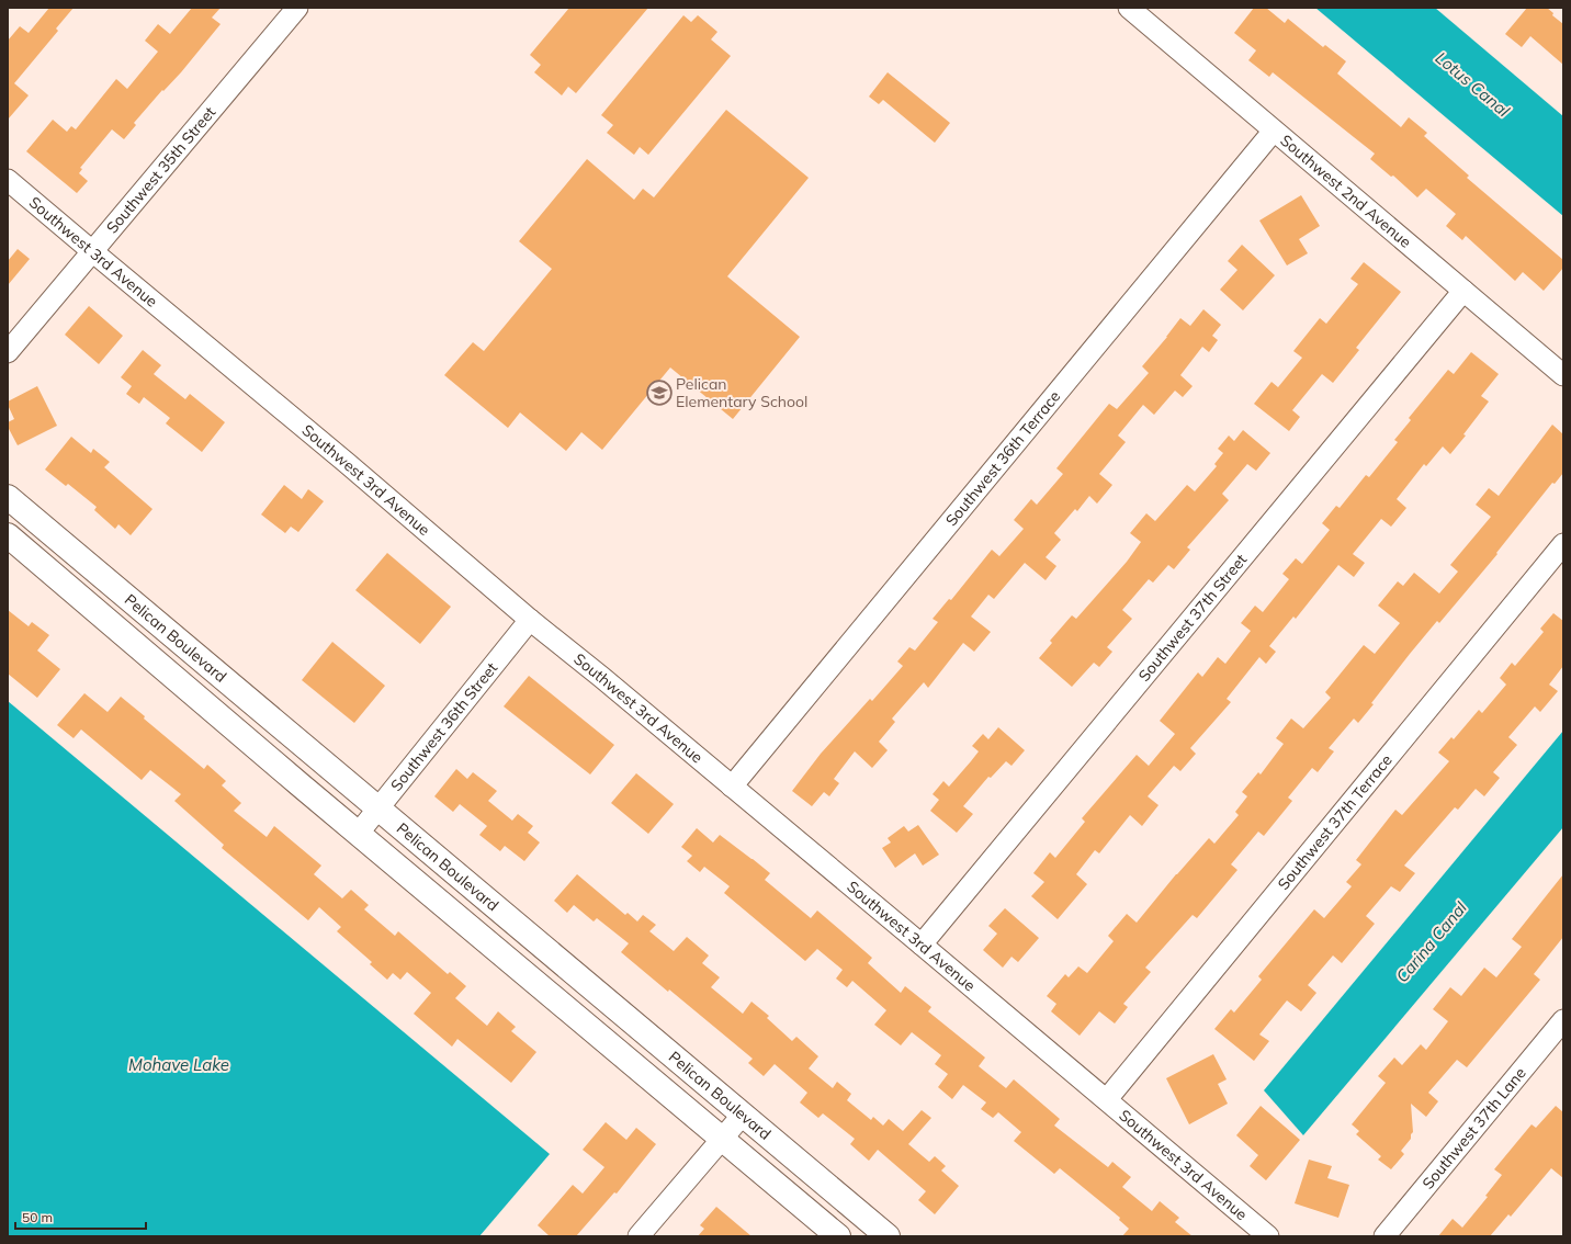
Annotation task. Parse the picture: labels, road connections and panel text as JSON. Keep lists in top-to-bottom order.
{
  "streets": {
    "street": [
      "Southwest 35th Street",
      "Southwest 2nd Avenue",
      "Southwest 3rd Avenue",
      "Southwest 36th Terrace",
      "Southwest 37th Street",
      "Pelican Boulevard",
      "Southwest 36th Street",
      "Southwest 37th Terrace",
      "Southwest 37th Lane"
    ]
  },
  "crossings": [
    ["Southwest 35th Street", "Southwest 3rd Avenue"],
    ["Southwest 2nd Avenue", "Southwest 36th Terrace"],
    ["Southwest 2nd Avenue", "Southwest 37th Street"],
    ["Southwest 3rd Avenue", "Southwest 36th Terrace"],
    ["Southwest 3rd Avenue", "Southwest 37th Street"],
    ["Southwest 3rd Avenue", "Southwest 36th Street"],
    ["Southwest 3rd Avenue", "Southwest 37th Terrace"],
    ["Pelican Boulevard", "Southwest 36th Street"]
  ],
  "water": ["Lotus Canal", "Carina Canal", "Mohave Lake"],
  "places": {
    "school or university": ["Pelican Elementary School"]
  },
  "scale_bar": "50 m"
}
